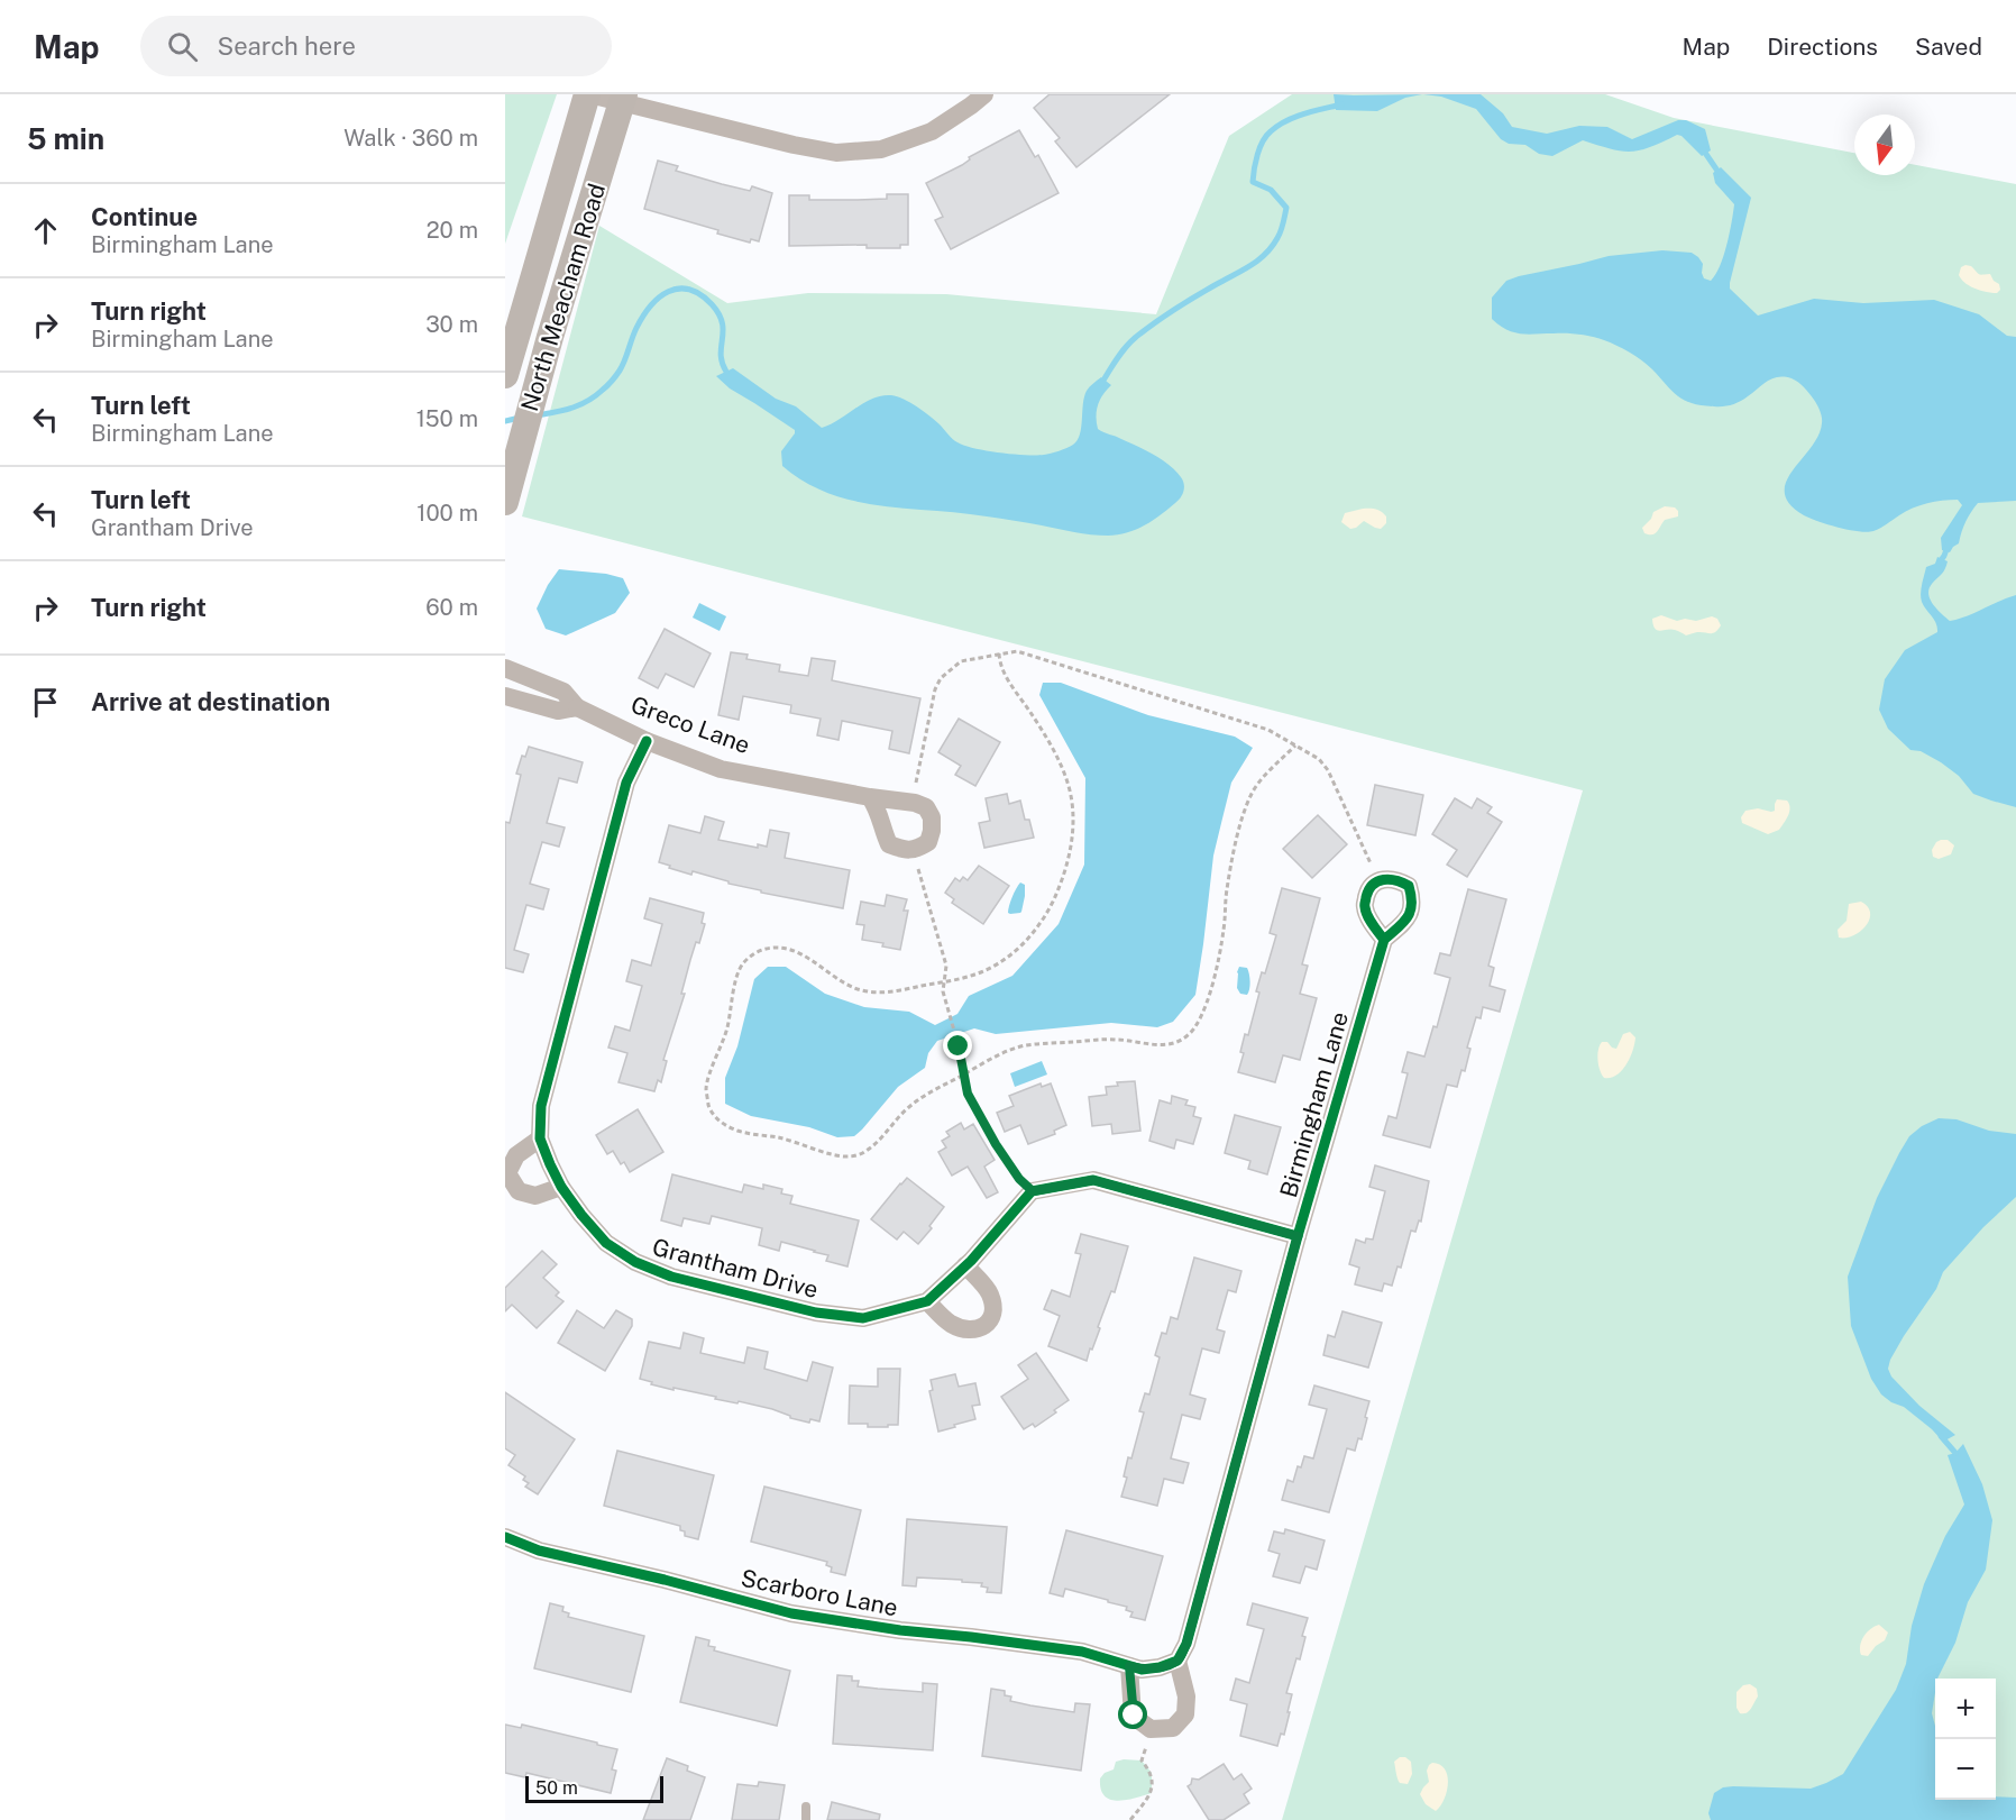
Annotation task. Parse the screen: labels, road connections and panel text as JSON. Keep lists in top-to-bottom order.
{
  "streets": {
    "main road": ["North Meacham Road"],
    "street": [
      "Greco Lane",
      "Birmingham Lane",
      "Grantham Drive",
      "Scarboro Lane"
    ]
  },
  "crossings": [
    ["Greco Lane", "Grantham Drive"]
  ],
  "scale_bar": "50 m",
  "north": "bottom",
  "page": {
    "header": "Map",
    "search": "Search here",
    "nav": ["Map", "Directions", "Saved"],
    "heading": ["5 min", "Walk · 360 m"],
    "list": [
      ["Continue", "Birmingham Lane", "20 m"],
      ["Turn right", "Birmingham Lane", "30 m"],
      ["Turn left", "Birmingham Lane", "150 m"],
      ["Turn left", "Grantham Drive", "100 m"],
      ["Turn right", "60 m"],
      "Arrive at destination"
    ],
    "map_buttons": ["+", "−"],
    "scale": "50 m"
  }
}
